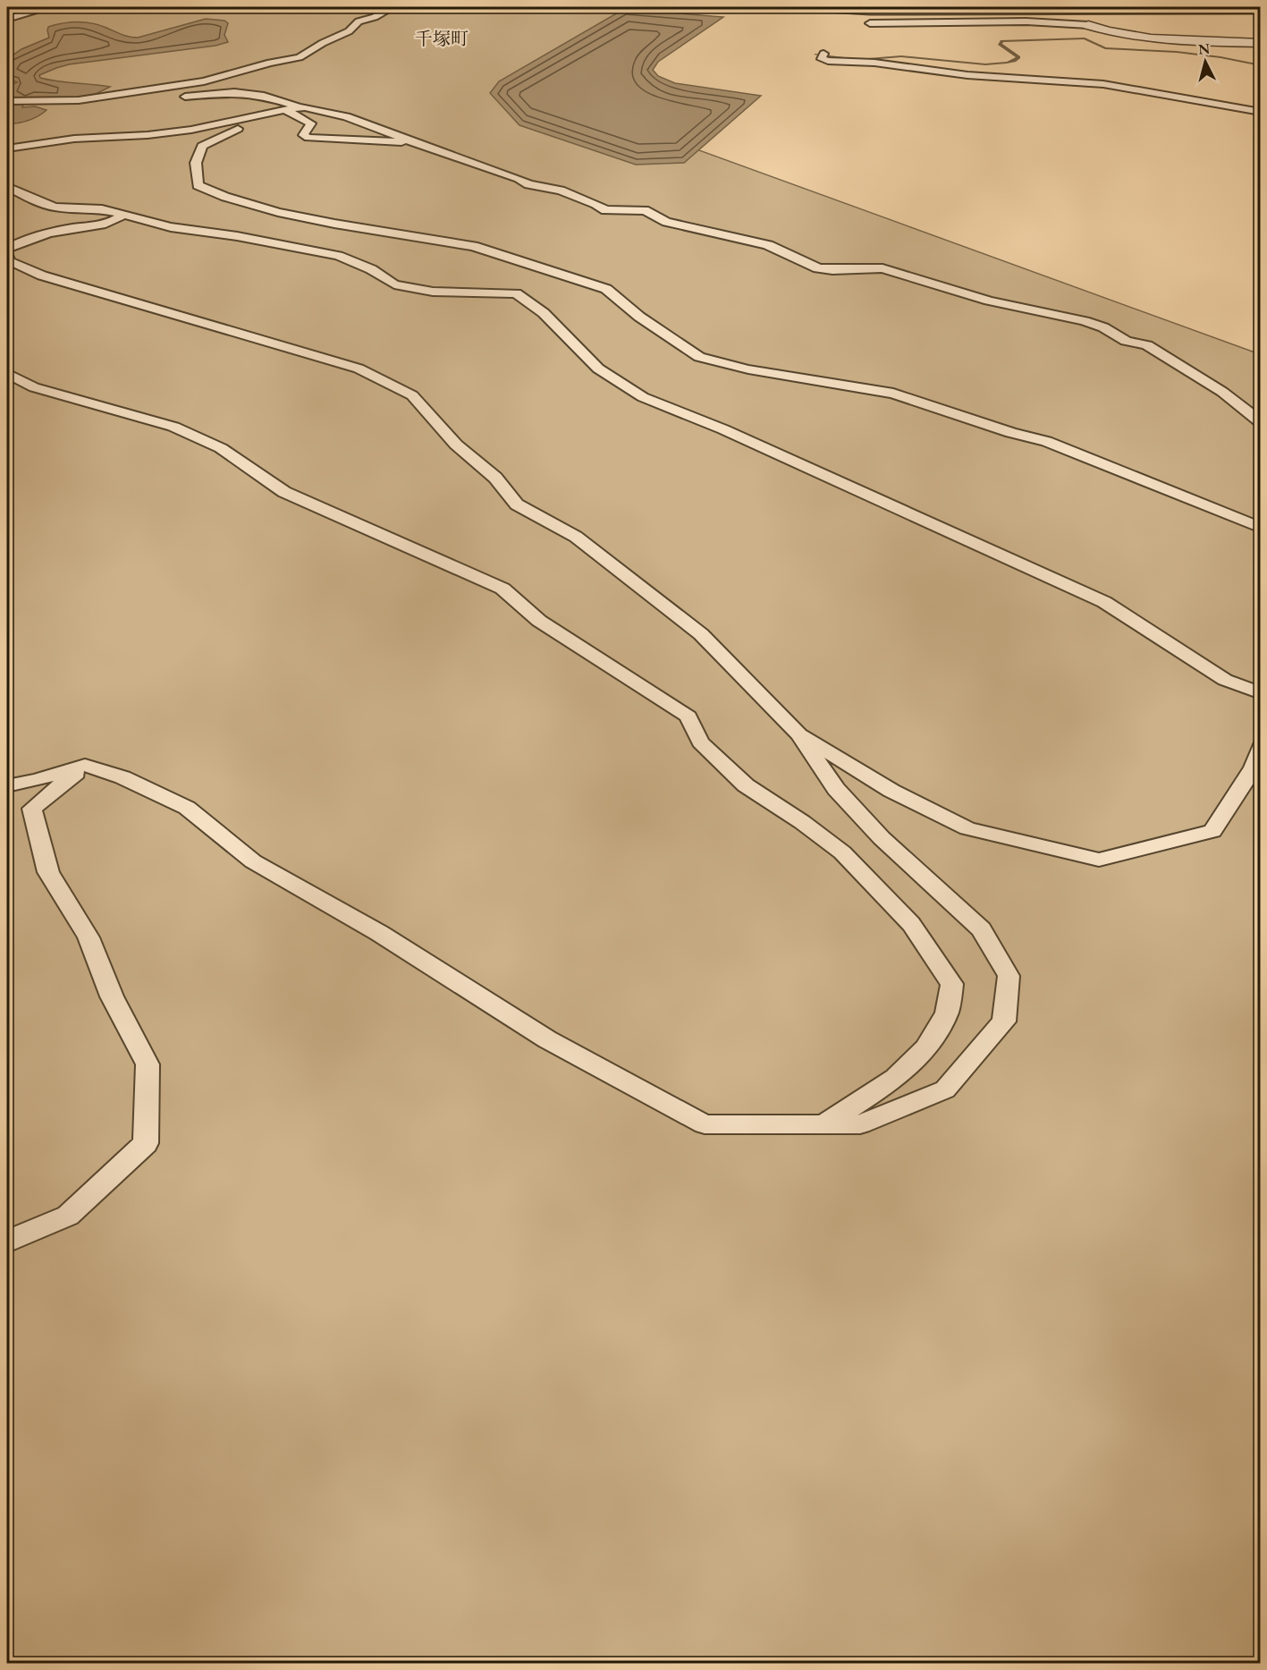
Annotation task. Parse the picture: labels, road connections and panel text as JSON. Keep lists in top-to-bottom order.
{
  "districts": ["千塚町"],
  "north": "top"
}
